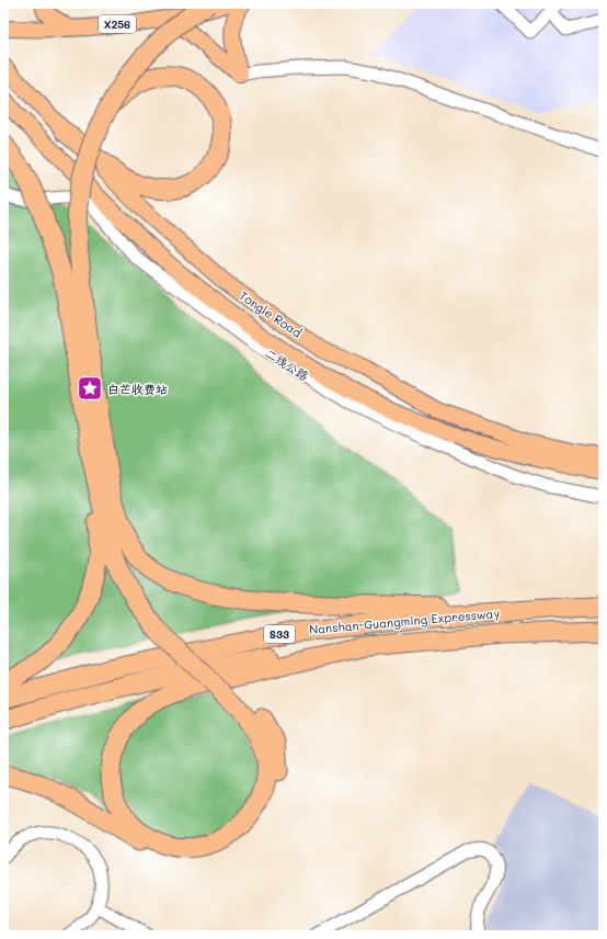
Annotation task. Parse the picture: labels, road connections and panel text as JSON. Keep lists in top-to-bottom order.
{
  "streets": {
    "highway": ["Nanshan-Guangming Expressway", "S33"],
    "main road": ["X256", "Tongle Road"],
    "street": ["二线公路"]
  },
  "places": {
    "place": ["白芒收费站"]
  }
}
